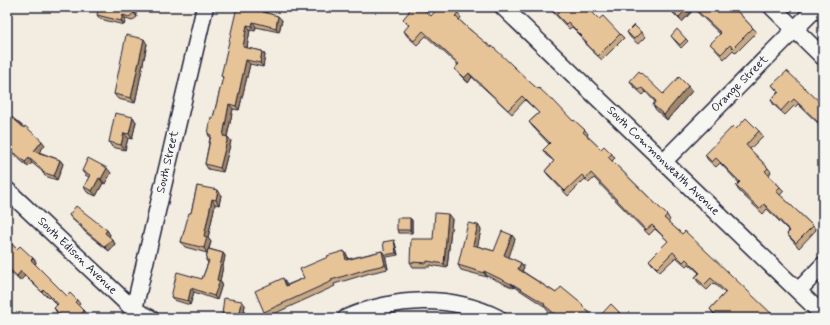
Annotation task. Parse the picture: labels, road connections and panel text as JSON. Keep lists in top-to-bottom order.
{
  "streets": {
    "street": [
      "Orange Street",
      "South Commonwealth Avenue",
      "South Street",
      "South Edison Avenue"
    ]
  },
  "crossings": [
    ["Orange Street", "South Commonwealth Avenue"],
    ["South Street", "South Edison Avenue"]
  ]
}
